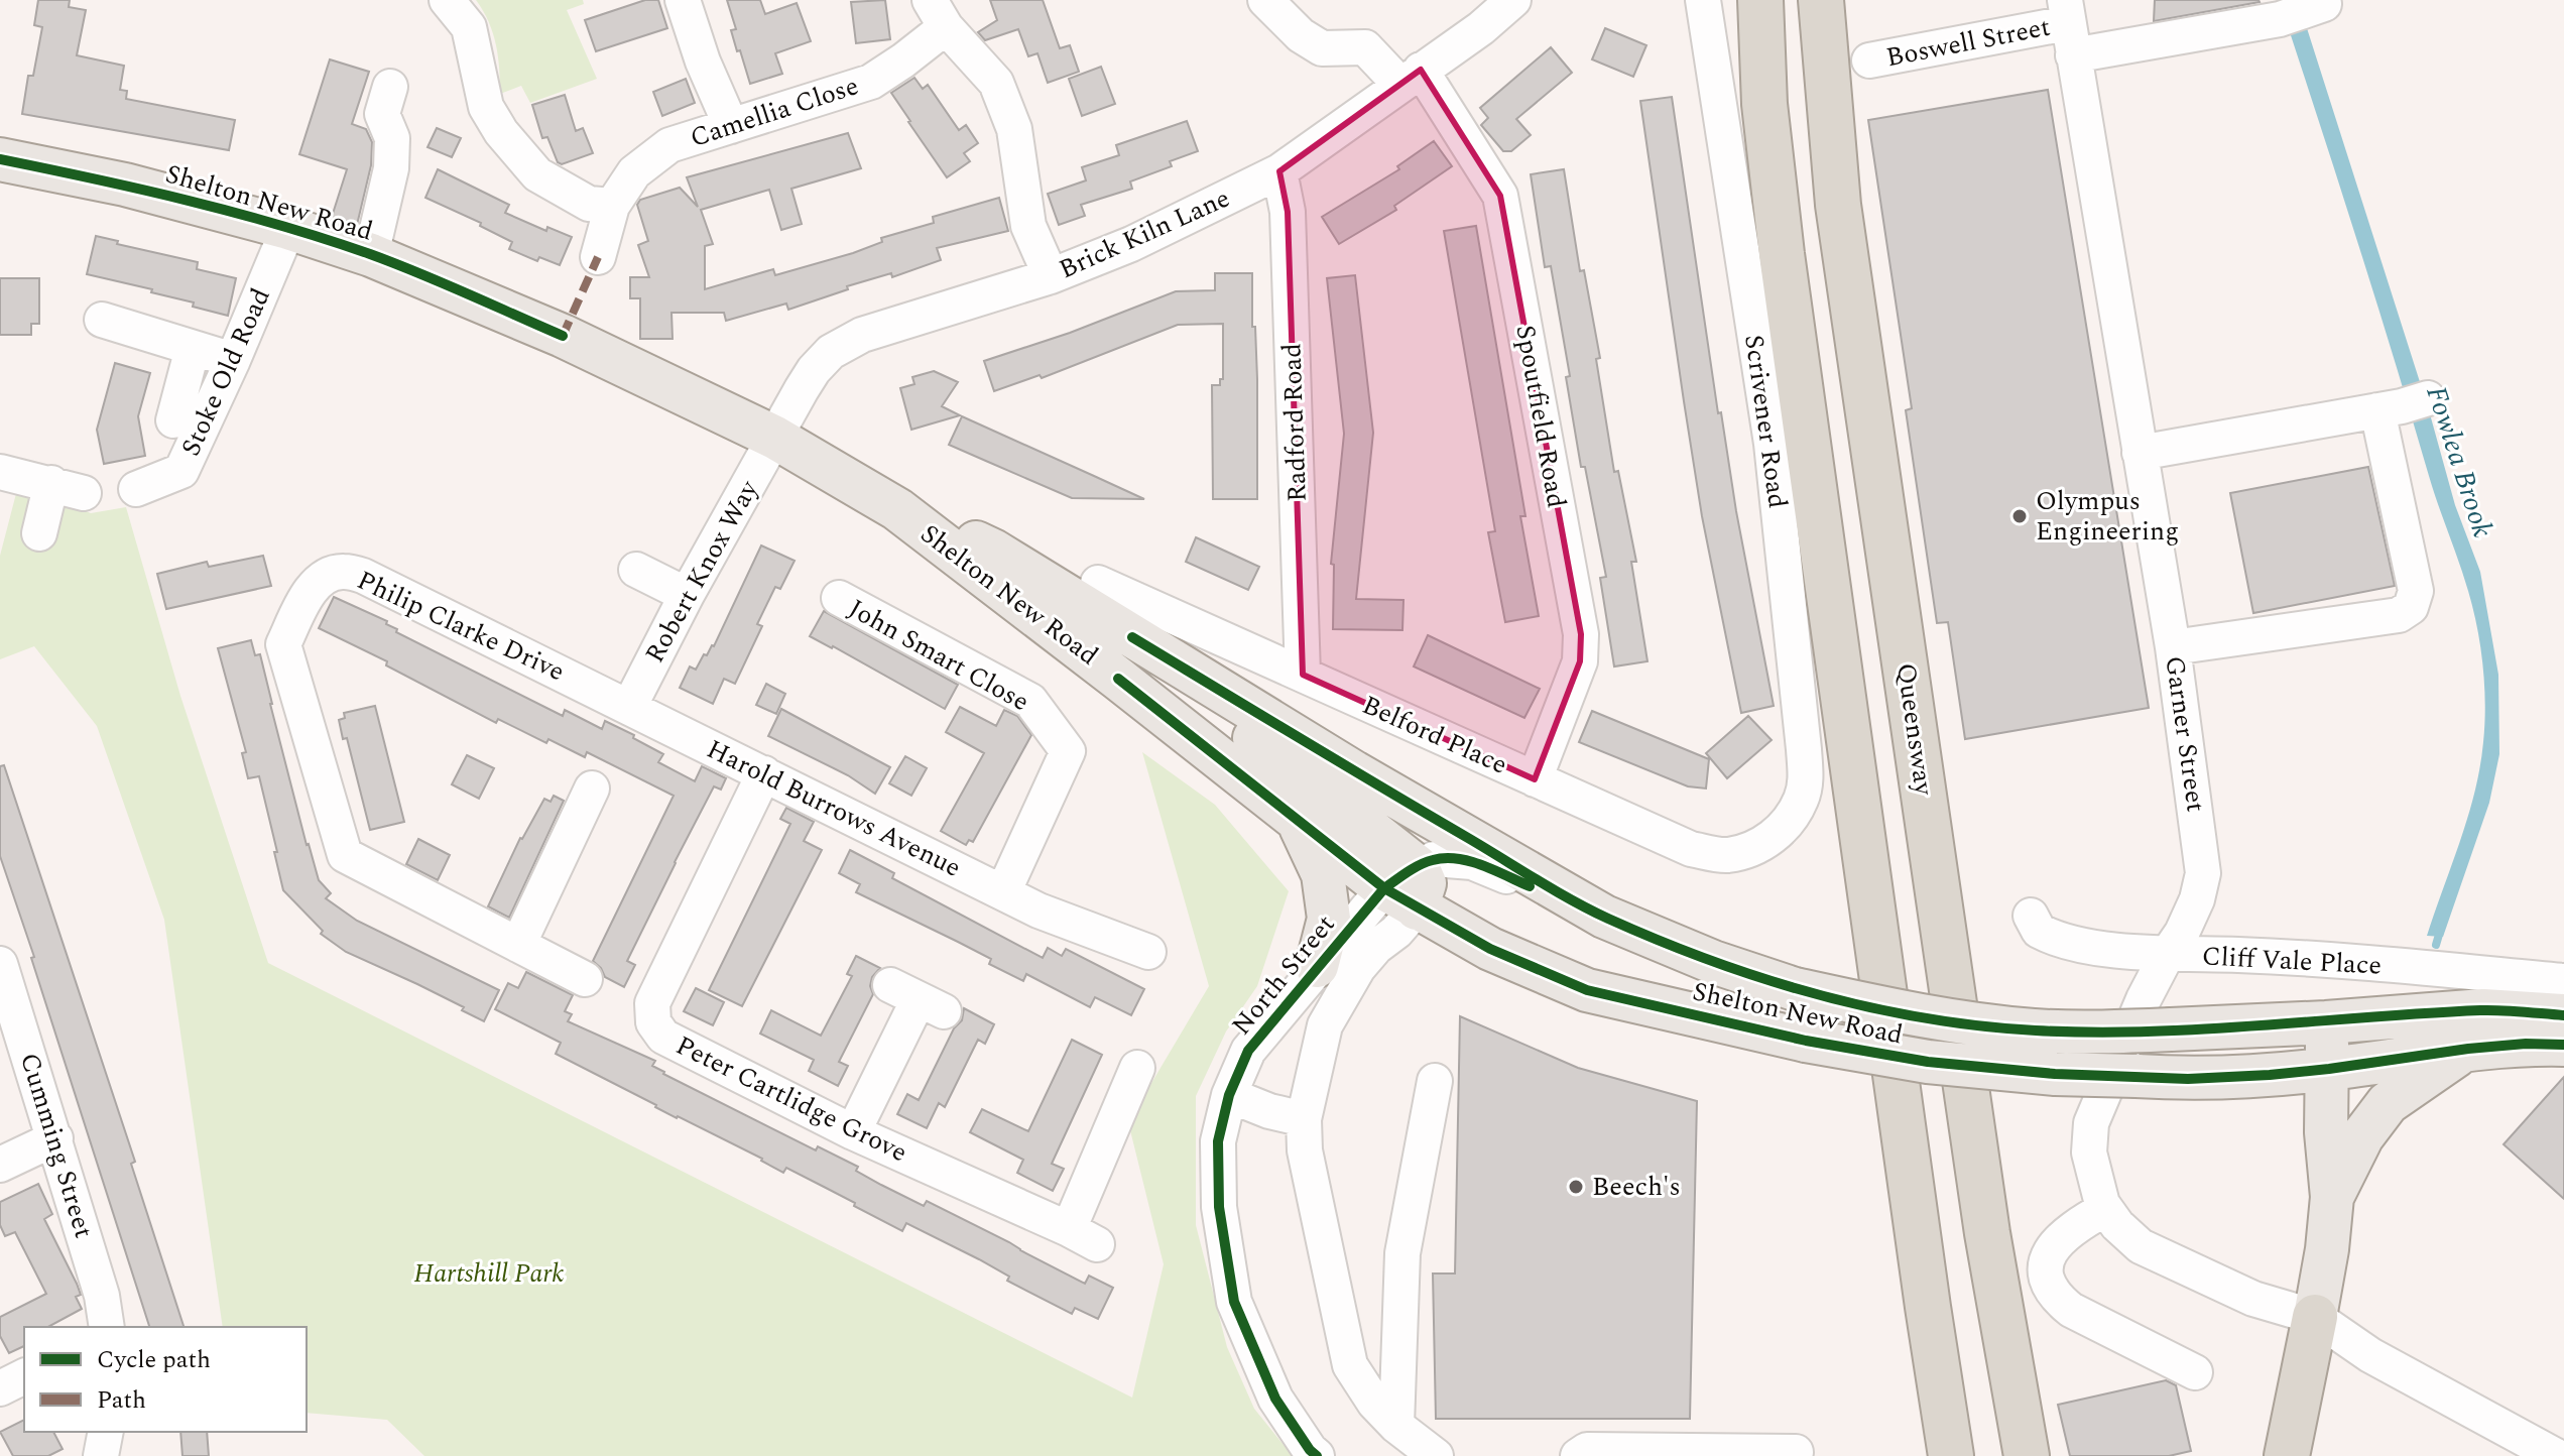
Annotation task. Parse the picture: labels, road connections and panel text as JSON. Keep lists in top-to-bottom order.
{
  "streets": {
    "highway": ["Queensway"],
    "main road": ["Shelton New Road"],
    "street": [
      "Boswell Street",
      "Camellia Close",
      "Brick Kiln Lane",
      "Stoke Old Road",
      "Spoutfield Road",
      "Scrivener Road",
      "Radford Road",
      "Robert Knox Way",
      "Philip Clarke Drive",
      "John Smart Close",
      "Garner Street",
      "Belford Place",
      "Harold Burrows Avenue",
      "Cliff Vale Place",
      "North Street",
      "Peter Cartlidge Grove",
      "Cumming Street"
    ]
  },
  "crossings": [
    ["Boswell Street", "Garner Street"],
    ["Shelton New Road", "Brick Kiln Lane"],
    ["Shelton New Road", "Stoke Old Road"],
    ["Shelton New Road", "Robert Knox Way"],
    ["Shelton New Road", "North Street"],
    ["Brick Kiln Lane", "Spoutfield Road"],
    ["Brick Kiln Lane", "Radford Road"],
    ["Brick Kiln Lane", "Robert Knox Way"],
    ["Spoutfield Road", "Belford Place"],
    ["Scrivener Road", "Belford Place"],
    ["Radford Road", "Belford Place"],
    ["Robert Knox Way", "Philip Clarke Drive"],
    ["Robert Knox Way", "Harold Burrows Avenue"],
    ["Philip Clarke Drive", "Harold Burrows Avenue"],
    ["John Smart Close", "Harold Burrows Avenue"],
    ["Garner Street", "Cliff Vale Place"],
    ["Harold Burrows Avenue", "Peter Cartlidge Grove"]
  ],
  "water": ["Fowlea Brook"],
  "parks": ["Hartshill Park"],
  "places": ["Olympus Engineering", "Beech's"],
  "legend": ["Cycle path", "Path"]
}
